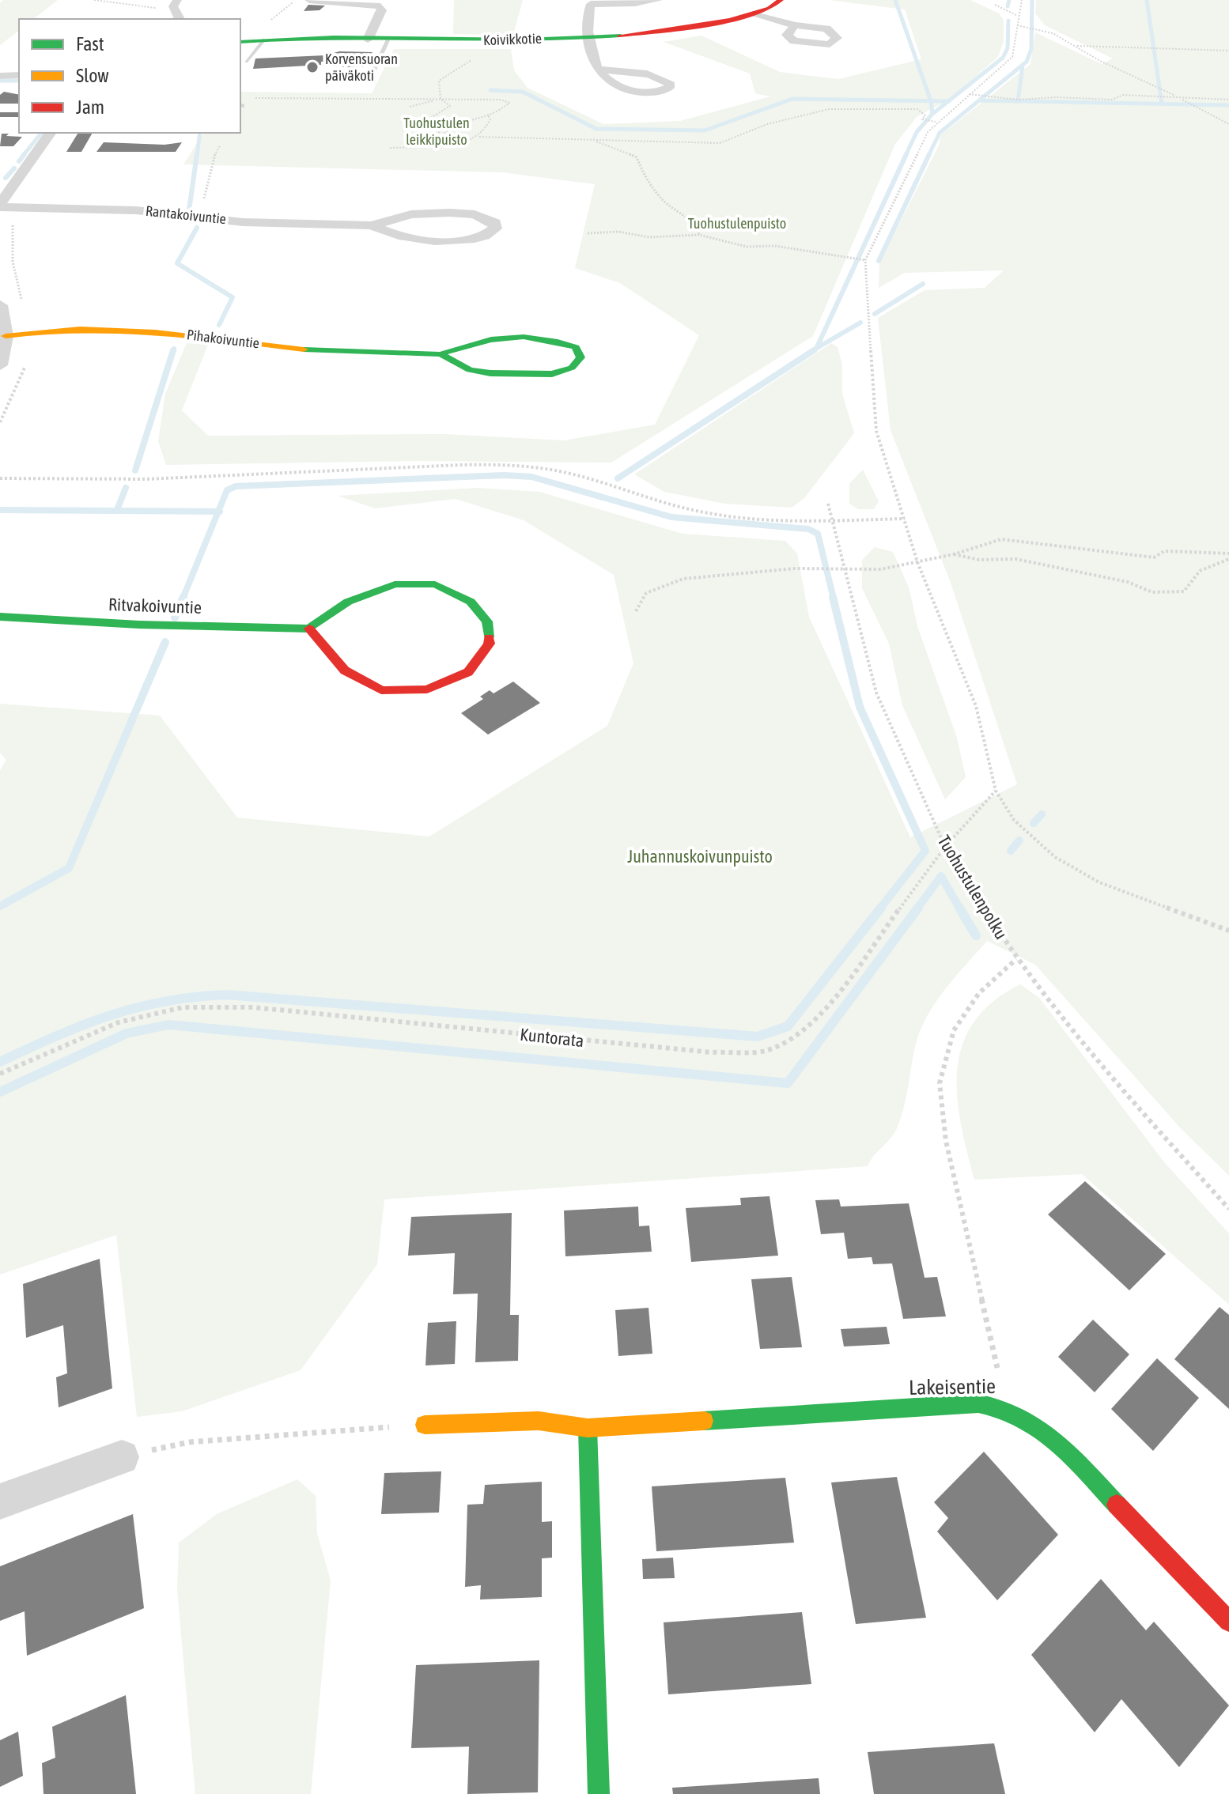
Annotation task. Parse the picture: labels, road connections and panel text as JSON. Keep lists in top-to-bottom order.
{
  "streets": {
    "street": [
      "Koivikkotie",
      "Rantakoivuntie",
      "Pihakoivuntie",
      "Ritvakoivuntie",
      "Lakeisentie"
    ],
    "path": ["Tuohustulenpolku", "Kuntorata"]
  },
  "crossings": [
    ["Tuohustulenpolku", "Kuntorata"]
  ],
  "parks": ["Tuohustulen leikkipuisto", "Tuohustulenpuisto", "Juhannuskoivunpuisto"],
  "places": ["Korvensuoran päiväkoti"],
  "legend": ["Fast", "Slow", "Jam"]
}
